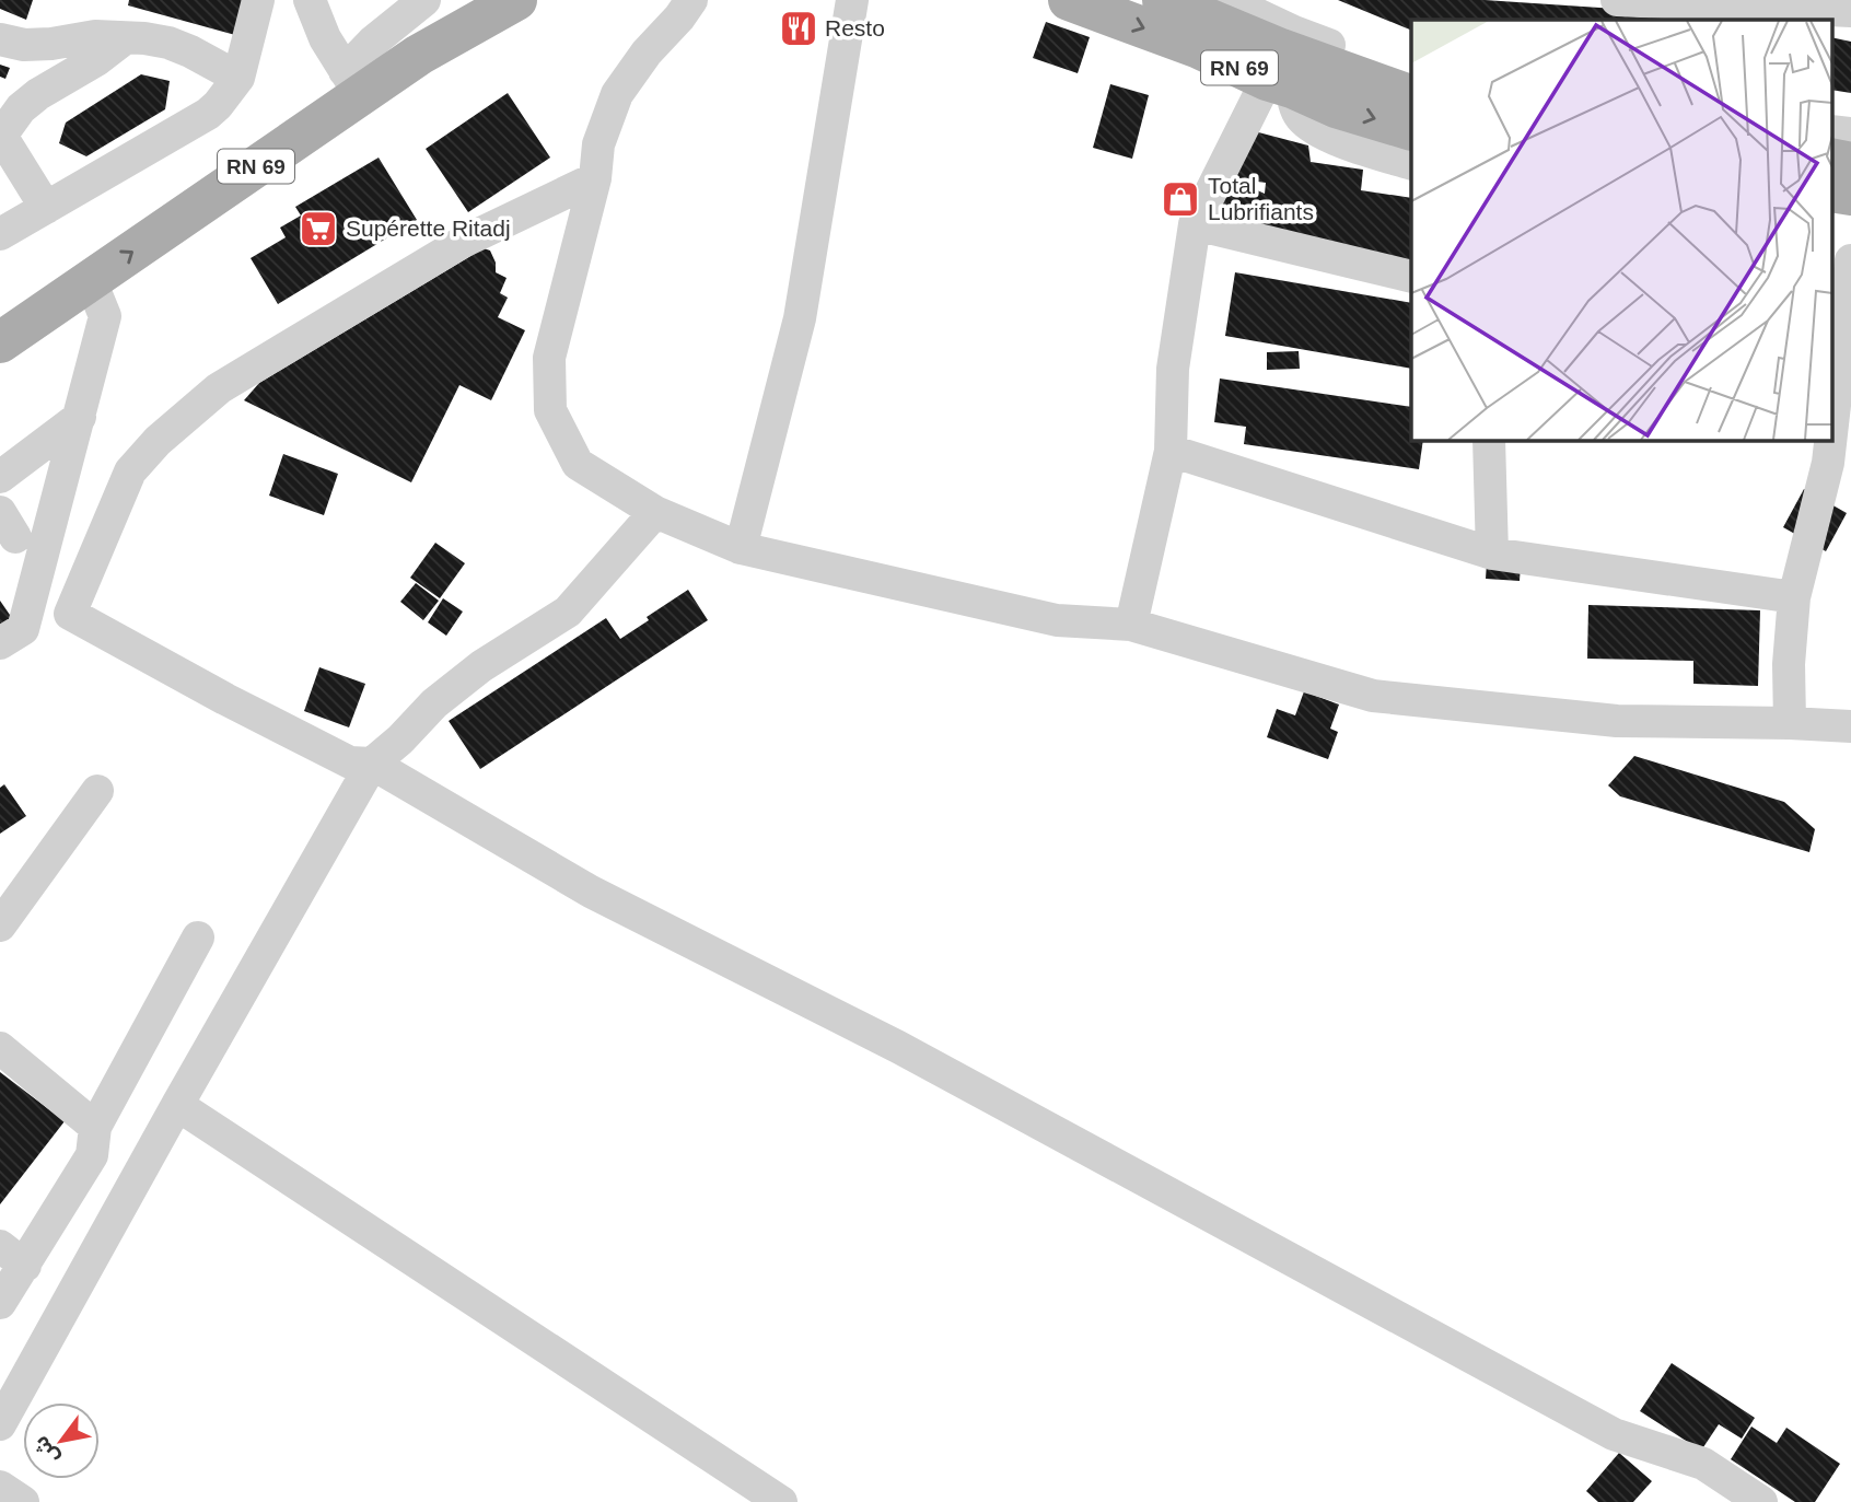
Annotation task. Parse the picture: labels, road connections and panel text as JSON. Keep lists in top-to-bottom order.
{
  "streets": {
    "main road": ["RN 69"]
  },
  "places": {
    "restaurant": ["Resto"],
    "shop": ["Total Lubrifiants"],
    "supermarket": ["Supérette Ritadj"]
  },
  "north": "bottom left"
}
